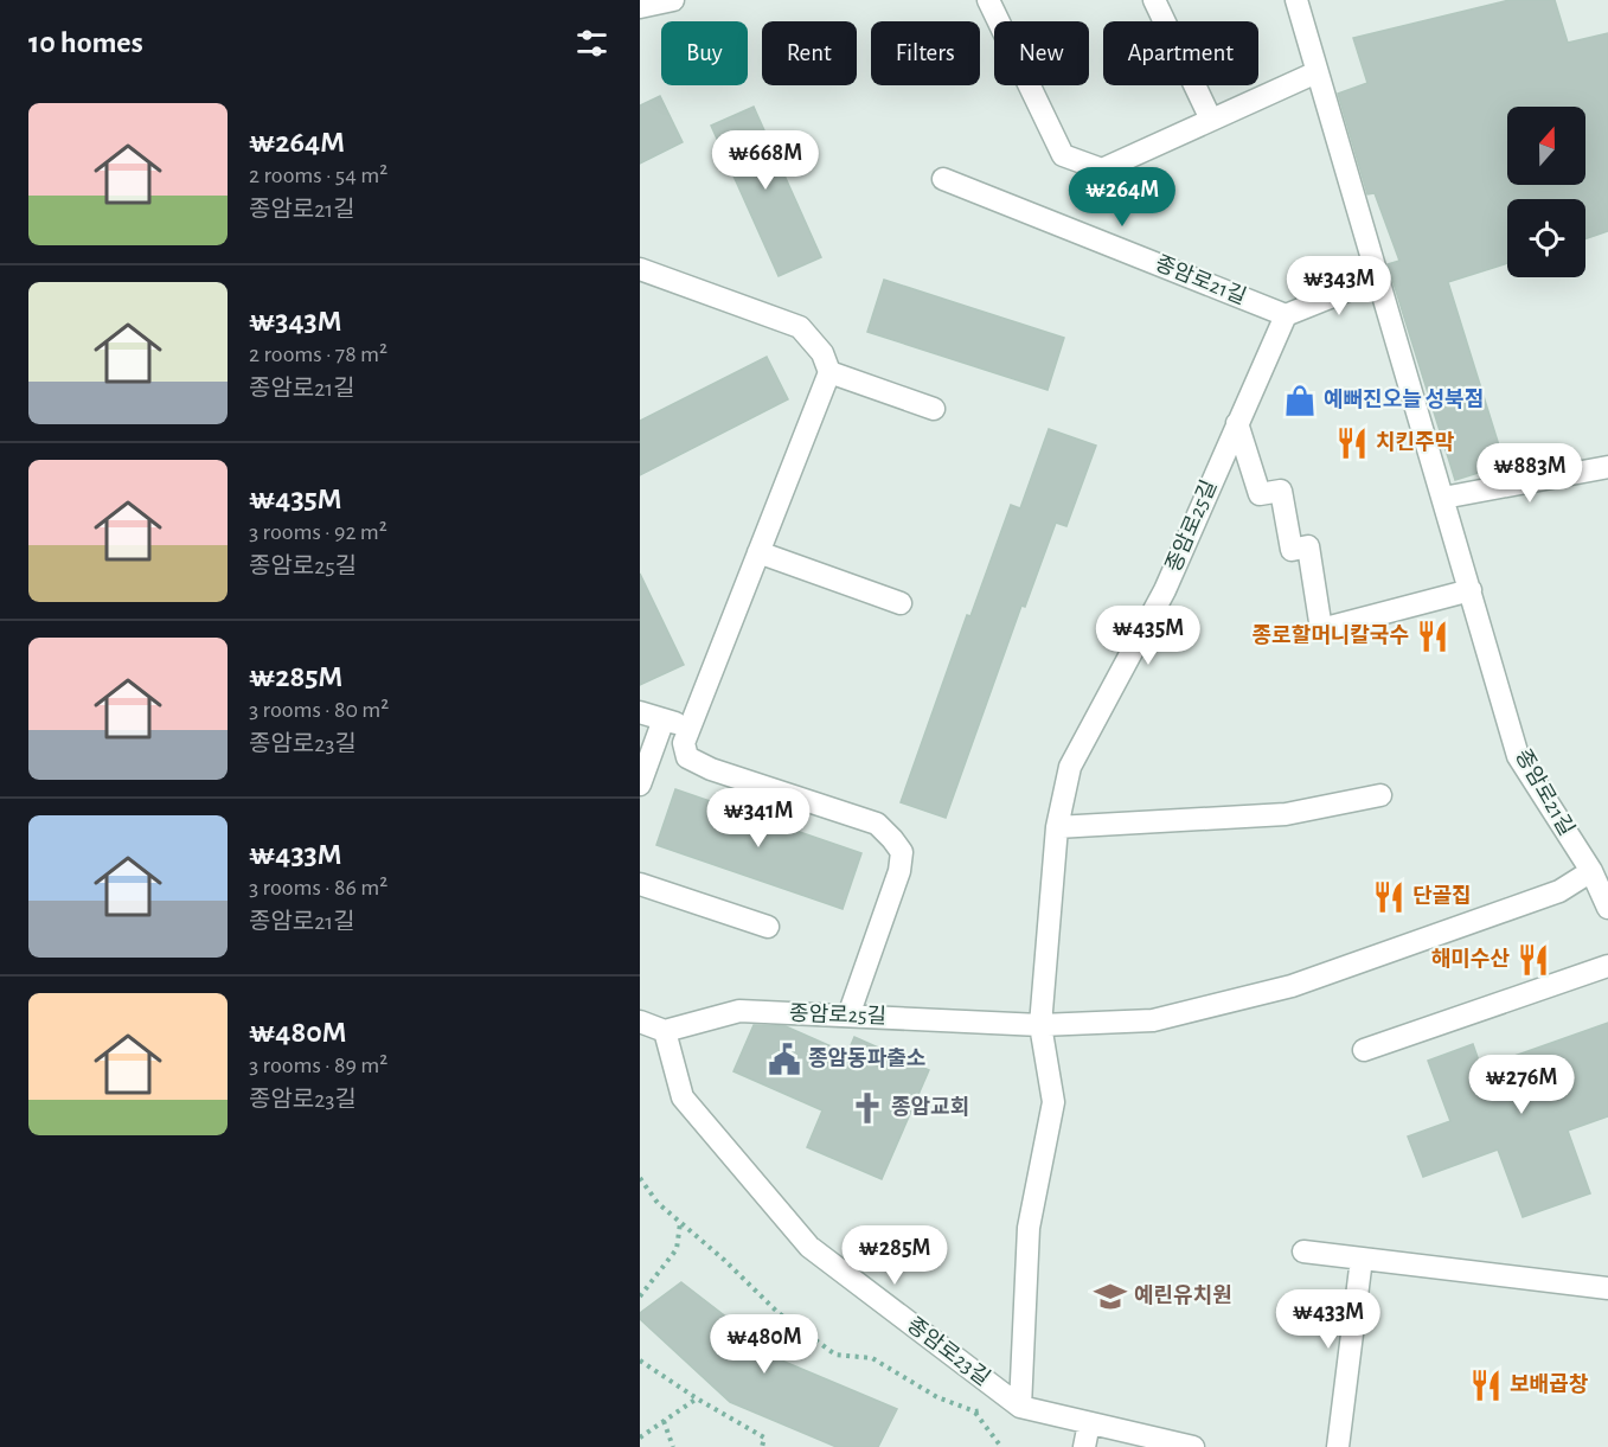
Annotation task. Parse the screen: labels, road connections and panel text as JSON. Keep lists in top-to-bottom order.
{
  "streets": {
    "street": ["종암로21길", "종암로25길", "종암로23길"]
  },
  "crossings": [
    ["종암로21길", "종암로25길"],
    ["종암로25길", "종암로23길"]
  ],
  "places": {
    "shop": ["예뻐진오늘 성북점"],
    "restaurant": [
      "치킨주막",
      "종로할머니칼국수",
      "단골집",
      "해미수산",
      "보배곱창"
    ],
    "public building": ["종암동파출소"],
    "church": ["종암교회"],
    "school or university": ["예린유치원"]
  },
  "north": "top",
  "page": {
    "heading": "10 homes",
    "chip": [
      "Buy",
      "Rent",
      "Filters",
      "New",
      "Apartment"
    ],
    "list": [
      {
        "name": "₩264M",
        "note": "2 rooms · 54 m² · 종암로21길"
      },
      {
        "name": "₩343M",
        "note": "2 rooms · 78 m² · 종암로21길"
      },
      {
        "name": "₩435M",
        "note": "3 rooms · 92 m² · 종암로25길"
      },
      {
        "name": "₩285M",
        "note": "3 rooms · 80 m² · 종암로23길"
      },
      {
        "name": "₩433M",
        "note": "3 rooms · 86 m² · 종암로21길"
      },
      {
        "name": "₩480M",
        "note": "3 rooms · 89 m² · 종암로23길"
      }
    ],
    "price": [
      "₩668M",
      "₩264M",
      "₩343M",
      "₩883M",
      "₩435M",
      "₩341M",
      "₩276M",
      "₩285M",
      "₩433M",
      "₩480M"
    ]
  }
}
